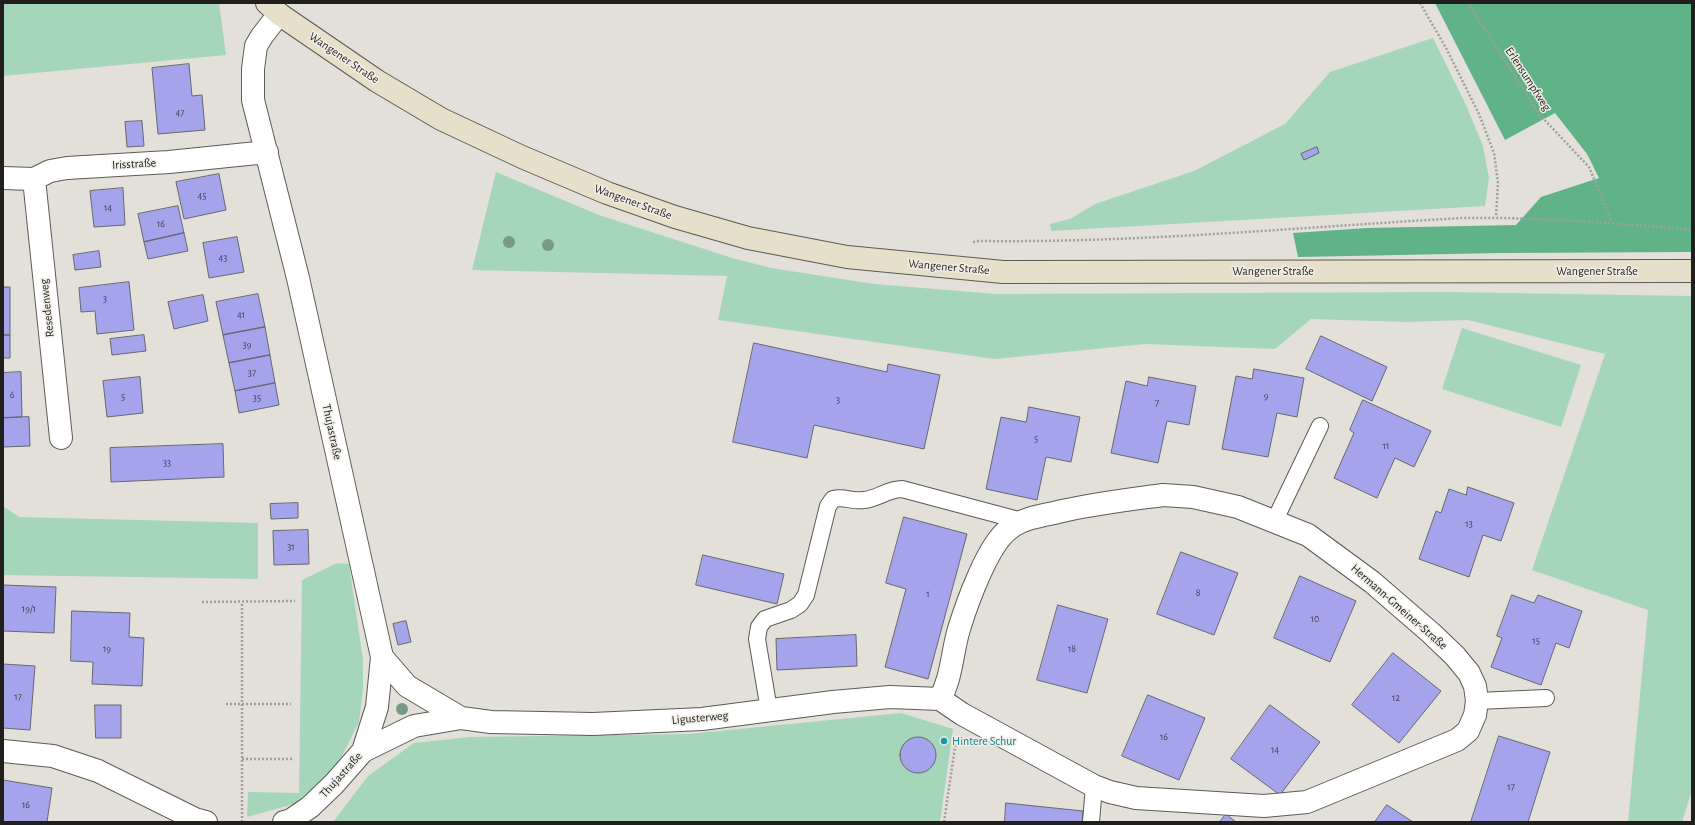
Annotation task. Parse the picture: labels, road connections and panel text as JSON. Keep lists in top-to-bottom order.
{
  "streets": {
    "main road": ["Wangener Straße"],
    "street": [
      "Irisstraße",
      "Resedenweg",
      "Thujastraße",
      "Hermann-Gmeiner-Straße",
      "Ligusterweg"
    ],
    "path": ["Erlensumpfweg"]
  },
  "crossings": [
    ["Wangener Straße", "Thujastraße"],
    ["Irisstraße", "Resedenweg"],
    ["Irisstraße", "Thujastraße"],
    ["Thujastraße", "Ligusterweg"],
    ["Hermann-Gmeiner-Straße", "Ligusterweg"]
  ],
  "places": ["Hintere Schur"],
  "house_numbers": [
    "47",
    "45",
    "14",
    "16",
    "43",
    "3",
    "41",
    "39",
    "37",
    "6",
    "9",
    "5",
    "35",
    "3",
    "7",
    "5",
    "11",
    "33",
    "13",
    "31",
    "8",
    "1",
    "19/1",
    "10",
    "15",
    "19",
    "18",
    "17",
    "12",
    "16",
    "14",
    "17",
    "16"
  ]
}
